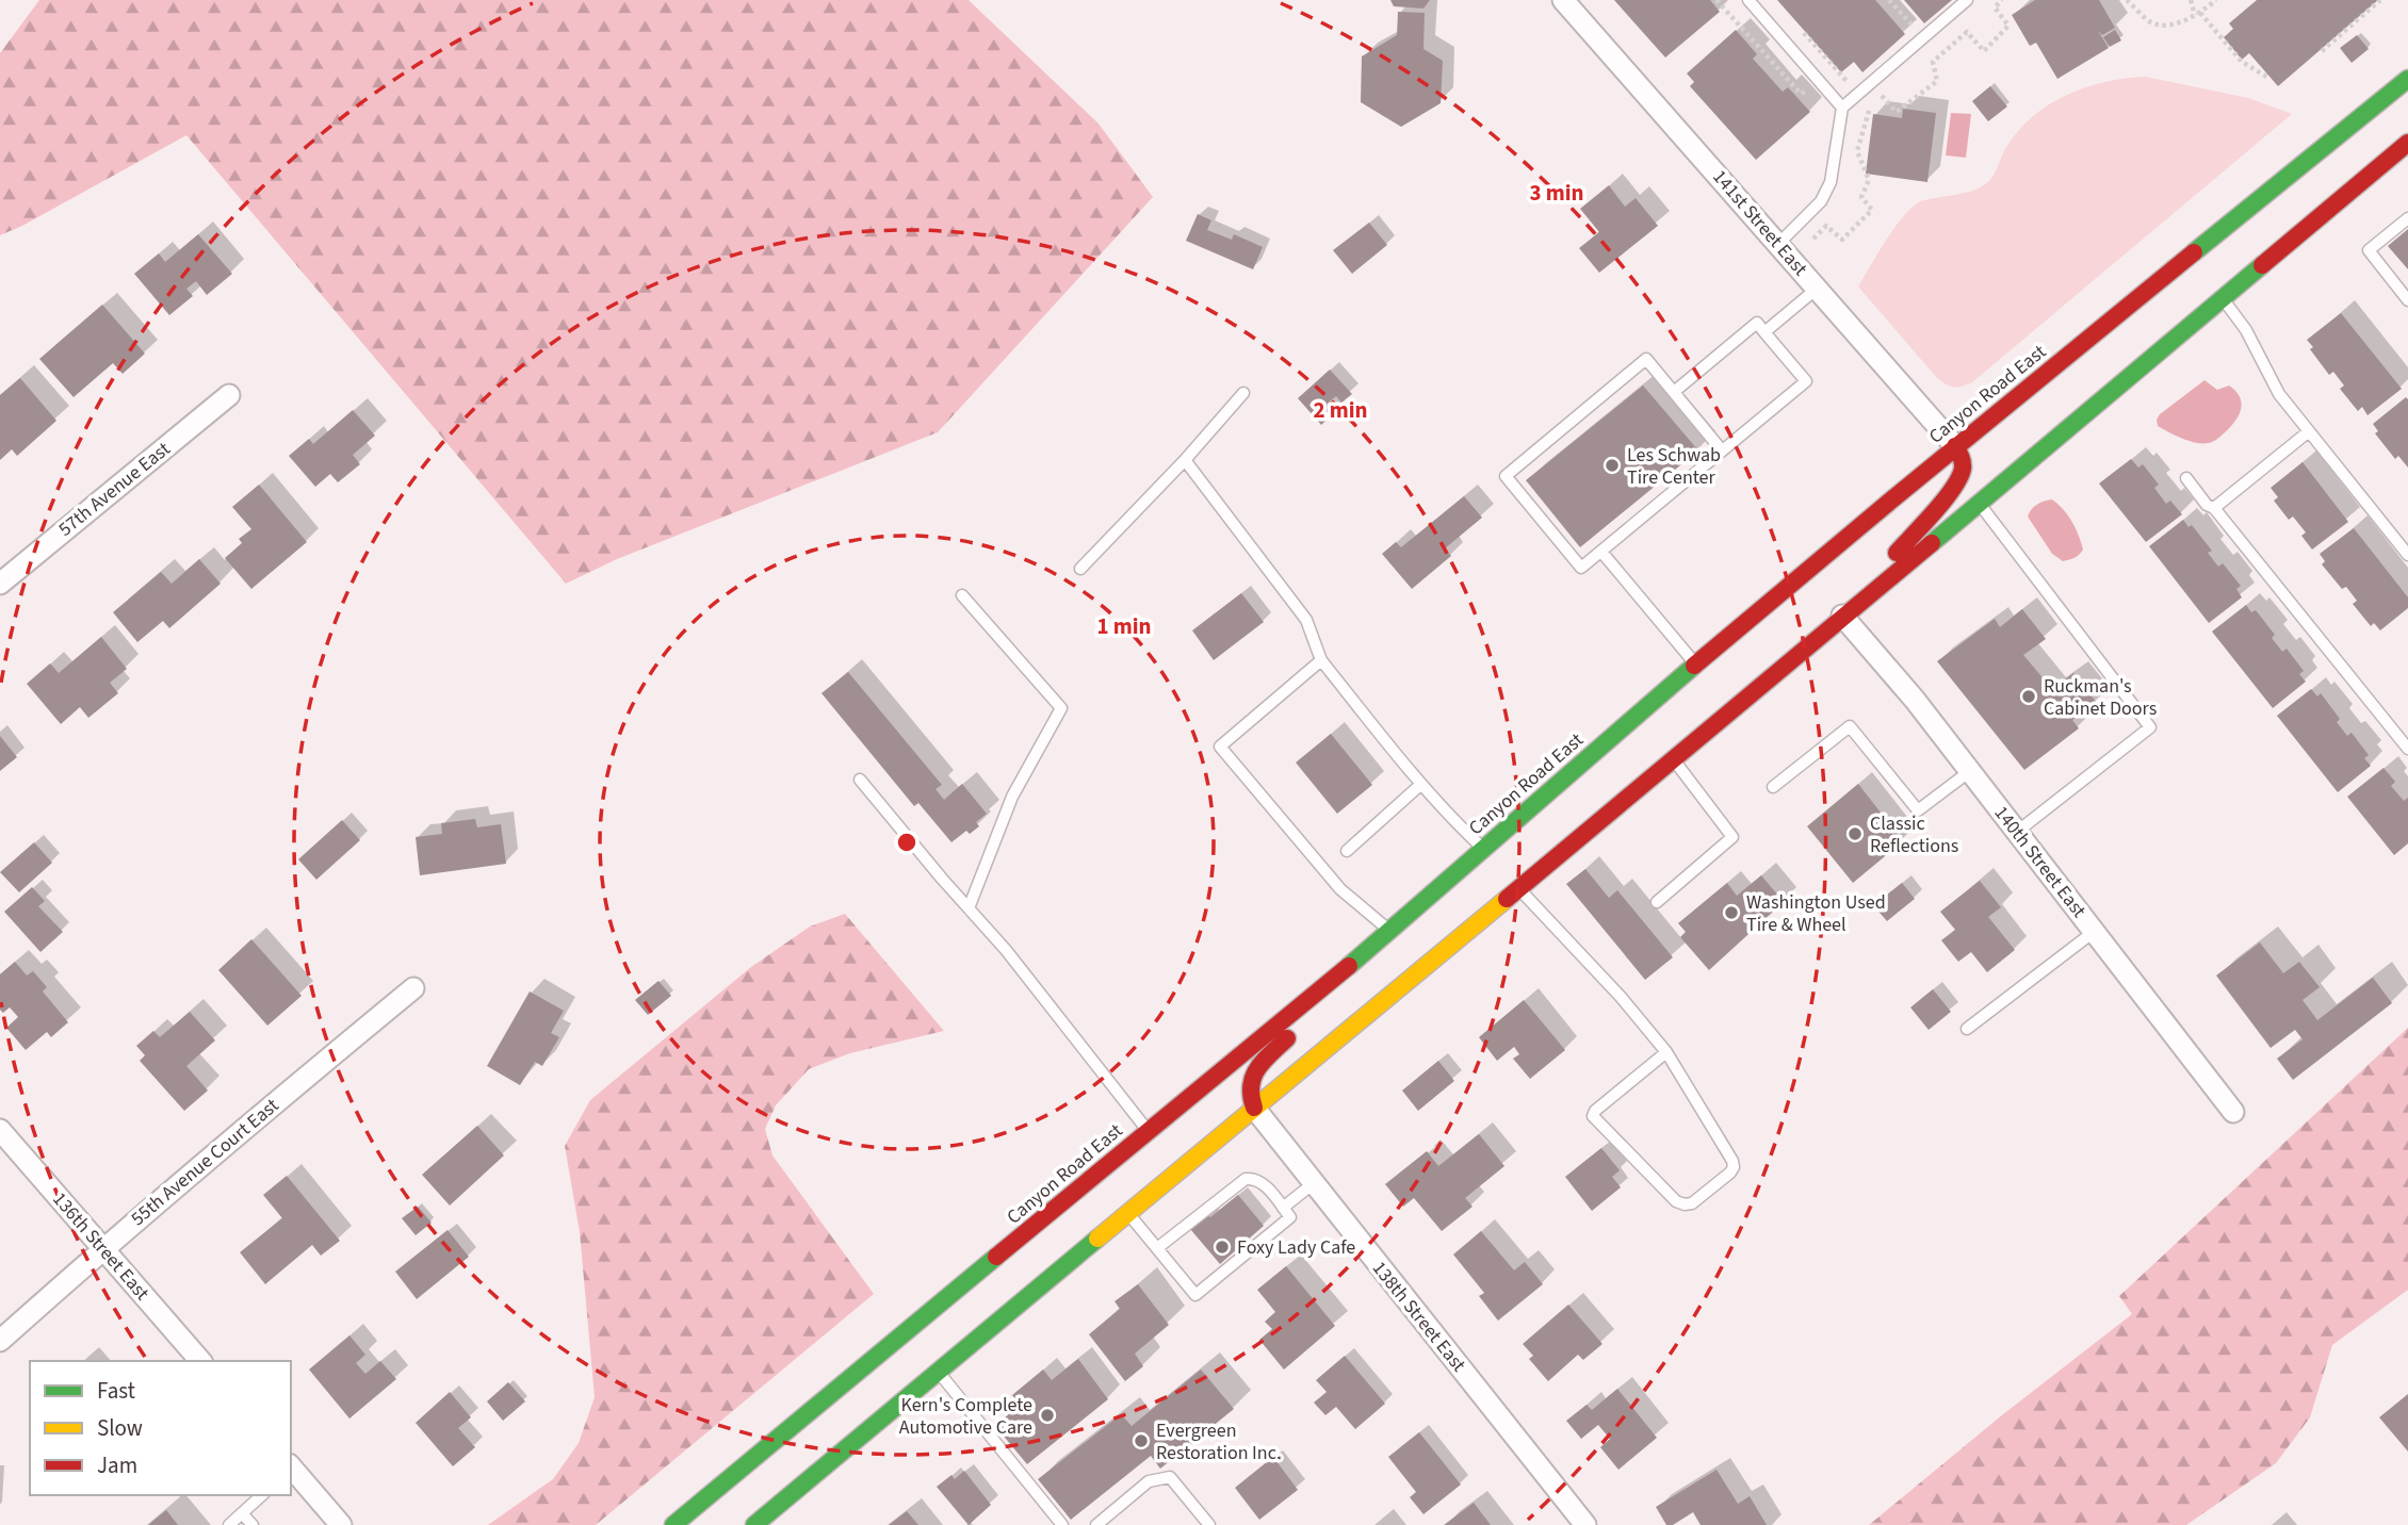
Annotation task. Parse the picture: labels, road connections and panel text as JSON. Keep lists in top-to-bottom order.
{
  "streets": {
    "main road": ["Canyon Road East"],
    "street": [
      "141st Street East",
      "57th Avenue East",
      "140th Street East",
      "55th Avenue Court East",
      "136th Street East",
      "138th Street East"
    ]
  },
  "crossings": [
    ["141st Street East", "Canyon Road East"],
    ["55th Avenue Court East", "136th Street East"]
  ],
  "places": [
    "Les Schwab Tire Center",
    "Ruckman's Cabinet Doors",
    "Classic Reflections",
    "Washington Used Tire & Wheel",
    "Foxy Lady Cafe",
    "Kern's Complete Automotive Care",
    "Evergreen Restoration Inc."
  ],
  "legend": ["Fast", "Slow", "Jam"],
  "rings": ["3 min", "2 min", "1 min"]
}
